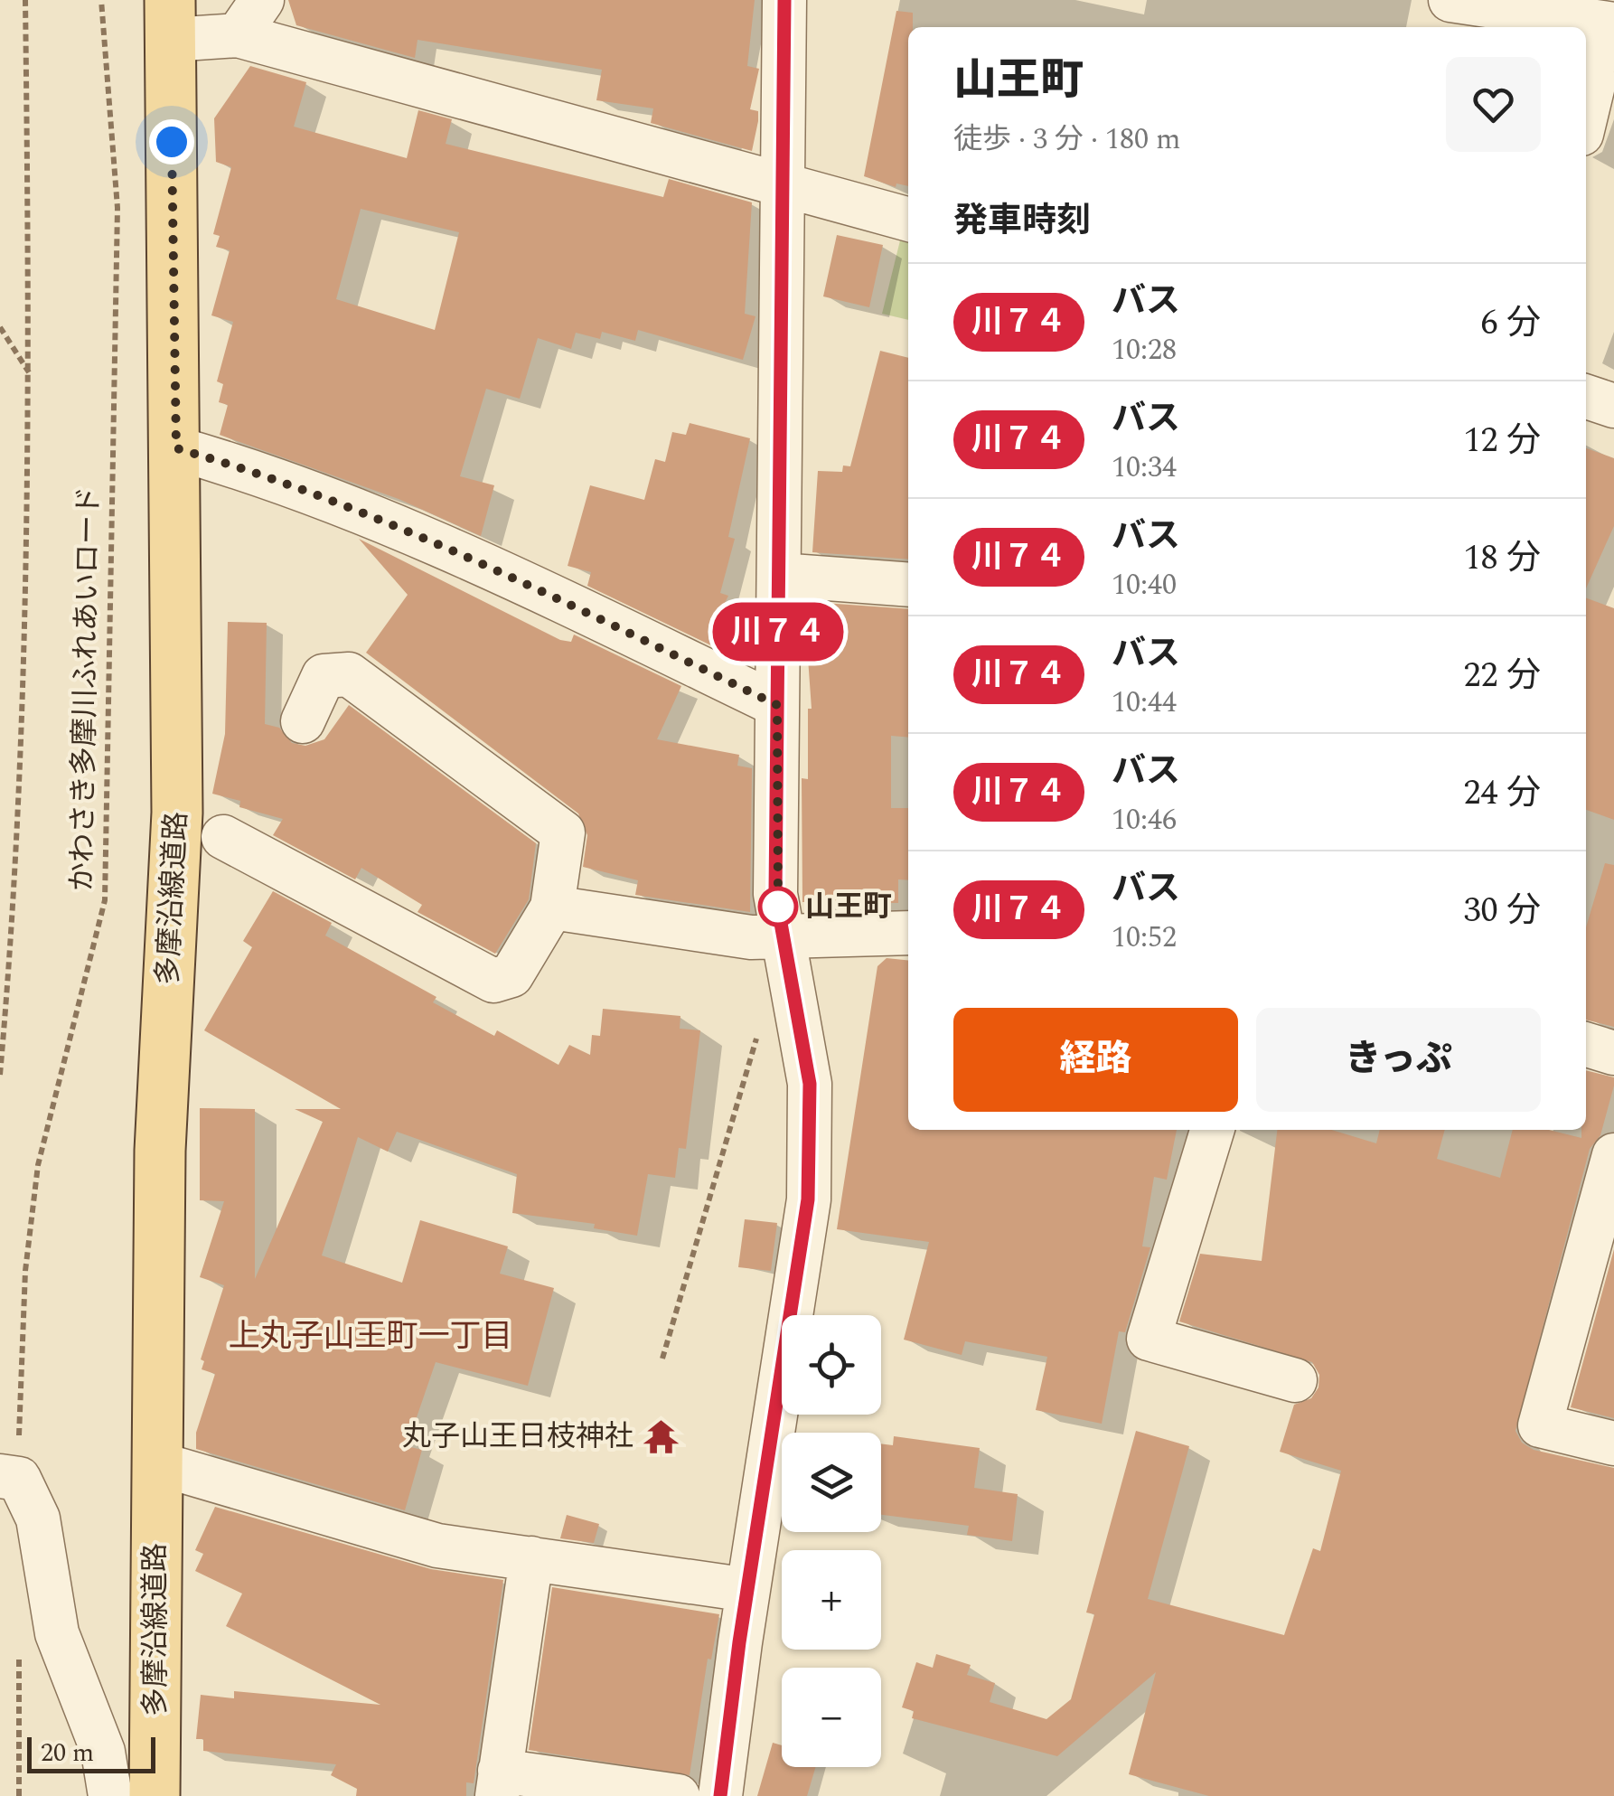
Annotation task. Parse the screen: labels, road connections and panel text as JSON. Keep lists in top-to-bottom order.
{
  "streets": {
    "main road": ["多摩沿線道路"],
    "path": ["かわさき多摩川ふれあいロード"]
  },
  "districts": ["上丸子山王町一丁目"],
  "places": {
    "other": ["山王町"],
    "temple": ["丸子山王日枝神社"]
  },
  "lines": ["bus line 川７４"],
  "scale_bar": "20 m",
  "page": {
    "on_map": "川７４",
    "heading": [
      ["山王町", "徒歩 · 3 分 · 180 m"],
      "発車時刻"
    ],
    "list": [
      {
        "mark": "川７４",
        "name": "バス",
        "note": "10:28",
        "value": "6 分"
      },
      {
        "mark": "川７４",
        "name": "バス",
        "note": "10:34",
        "value": "12 分"
      },
      {
        "mark": "川７４",
        "name": "バス",
        "note": "10:40",
        "value": "18 分"
      },
      {
        "mark": "川７４",
        "name": "バス",
        "note": "10:44",
        "value": "22 分"
      },
      {
        "mark": "川７４",
        "name": "バス",
        "note": "10:46",
        "value": "24 分"
      },
      {
        "mark": "川７４",
        "name": "バス",
        "note": "10:52",
        "value": "30 分"
      }
    ],
    "buttons": ["経路", "きっぷ"],
    "map_buttons": ["+", "−"],
    "scale": "20 m"
  }
}
